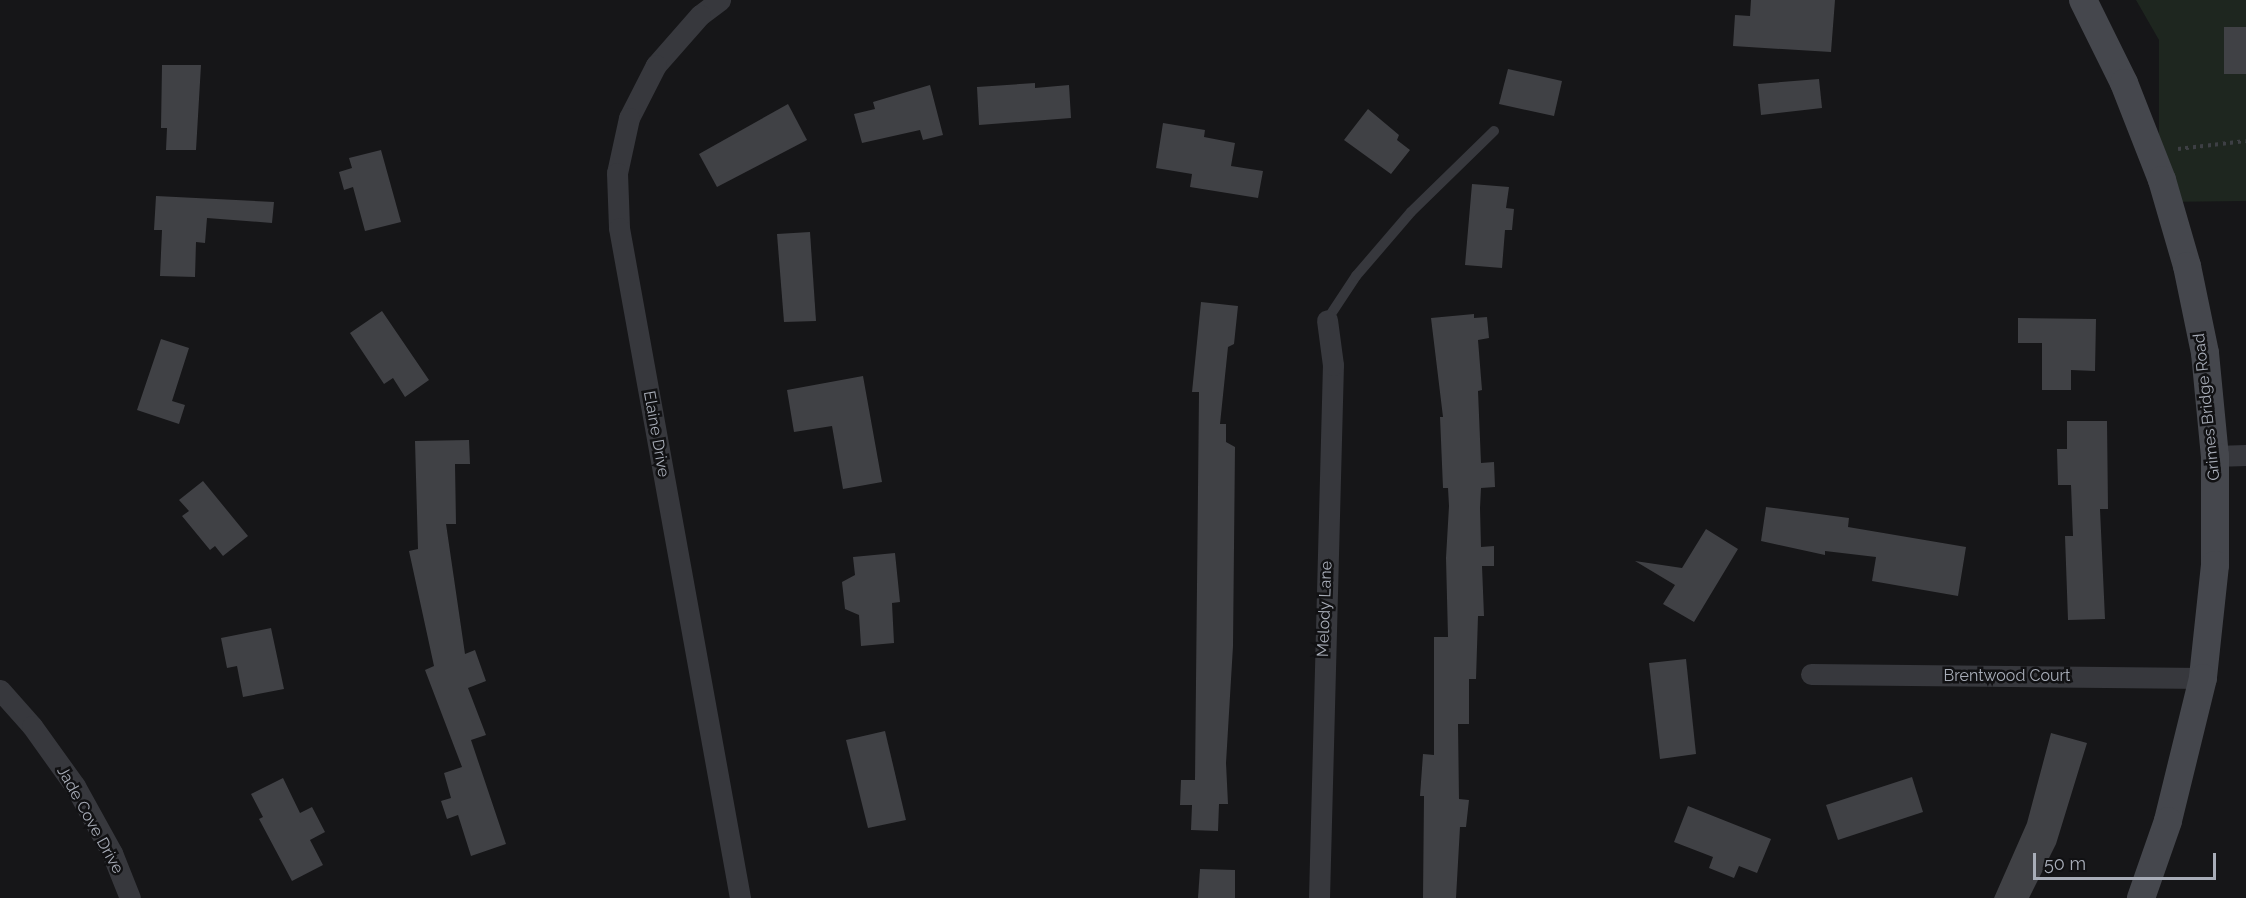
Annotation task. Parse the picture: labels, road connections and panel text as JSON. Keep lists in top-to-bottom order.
{
  "streets": {
    "street": [
      "Grimes Bridge Road",
      "Elaine Drive",
      "Melody Lane",
      "Brentwood Court",
      "Jade Cove Drive"
    ]
  },
  "crossings": [
    ["Grimes Bridge Road", "Brentwood Court"]
  ],
  "scale_bar": "50 m"
}
